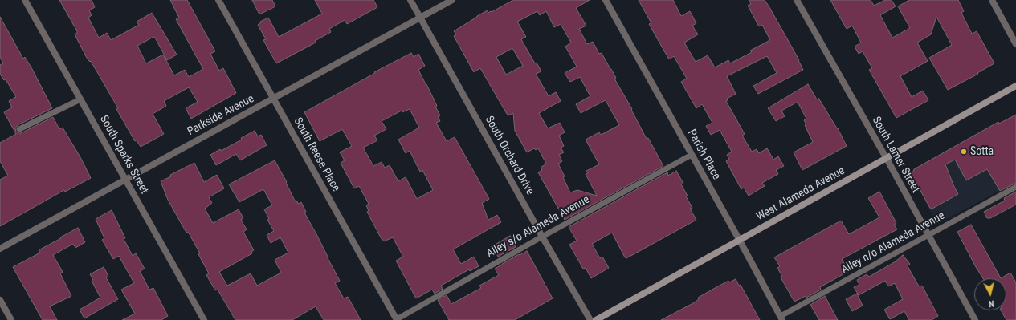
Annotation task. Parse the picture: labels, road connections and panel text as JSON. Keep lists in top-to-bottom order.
{
  "streets": {
    "main road": ["West Alameda Avenue"],
    "street": [
      "Parkside Avenue",
      "South Sparks Street",
      "South Reese Place",
      "Parish Place",
      "South Lamer Street",
      "South Orchard Drive"
    ],
    "lane": ["Alley s/o Alameda Avenue", "Alley n/o Alameda Avenue"]
  },
  "crossings": [
    ["Parkside Avenue", "South Sparks Street"],
    ["Parkside Avenue", "South Reese Place"],
    ["Parkside Avenue", "South Orchard Drive"],
    ["South Reese Place", "Alley s/o Alameda Avenue"],
    ["Parish Place", "West Alameda Avenue"],
    ["Parish Place", "Alley s/o Alameda Avenue"],
    ["Parish Place", "Alley n/o Alameda Avenue"],
    ["South Lamer Street", "West Alameda Avenue"],
    ["South Lamer Street", "Alley n/o Alameda Avenue"],
    ["South Orchard Drive", "Alley s/o Alameda Avenue"]
  ],
  "places": ["Sotta"],
  "north": "bottom"
}
